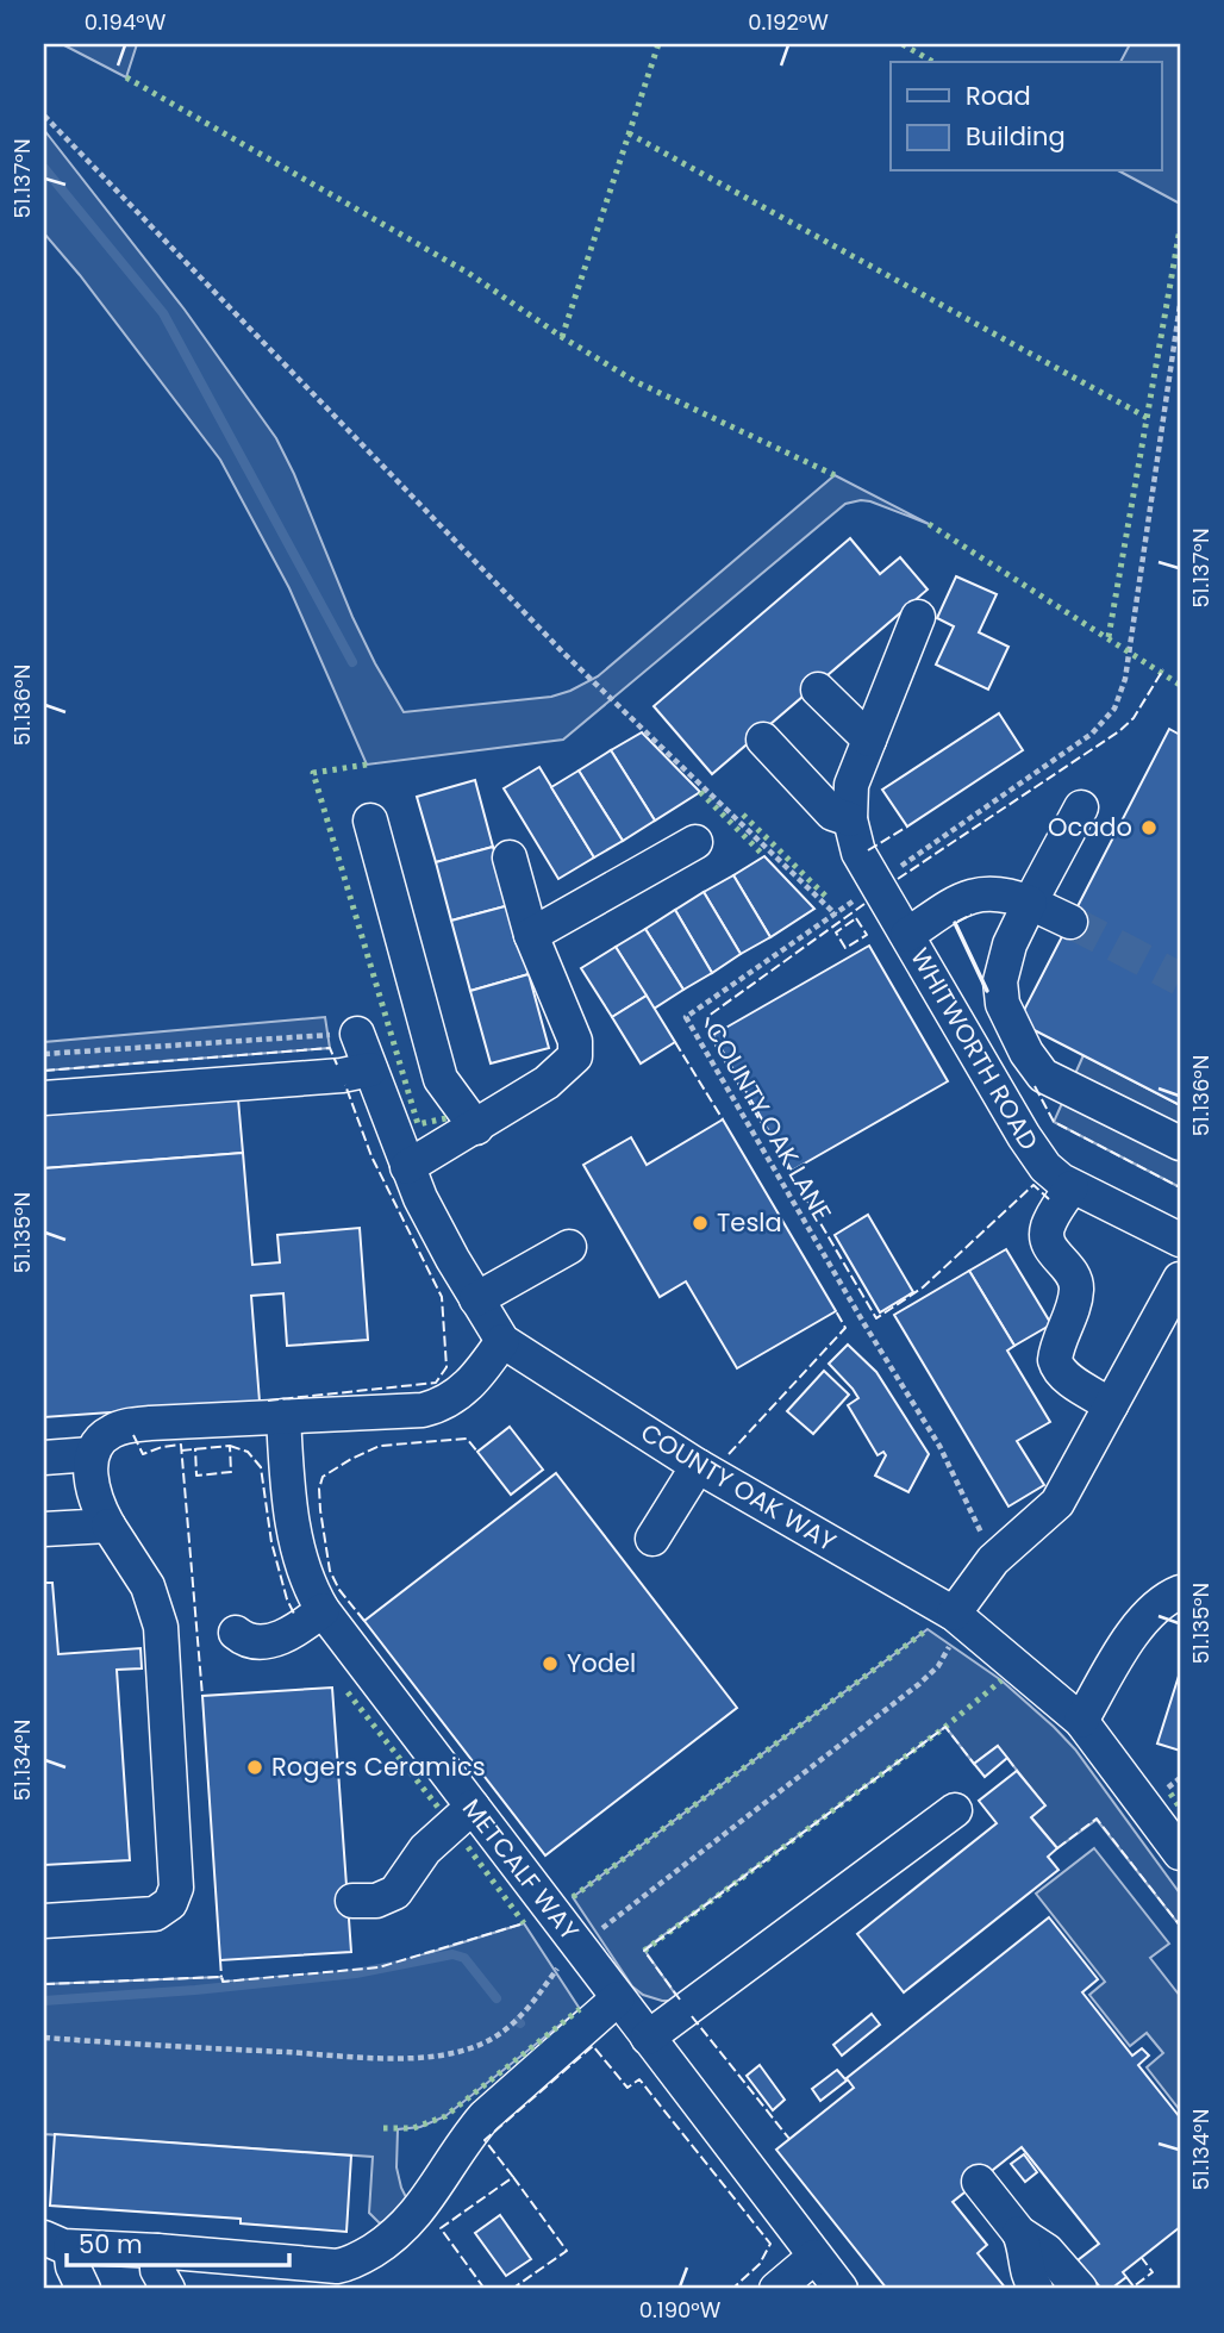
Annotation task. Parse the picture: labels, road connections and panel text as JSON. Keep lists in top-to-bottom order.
{
  "streets": {
    "street": ["WHITWORTH ROAD", "COUNTY OAK WAY", "METCALF WAY"],
    "path": ["COUNTY OAK LANE"]
  },
  "crossings": [
    ["WHITWORTH ROAD", "COUNTY OAK LANE"]
  ],
  "places": [
    "Ocado",
    "Tesla",
    "Yodel",
    "Rogers Ceramics"
  ],
  "legend": ["Road", "Building"],
  "scale_bar": "50 m",
  "coordinates": [
    "0.194°W",
    "0.192°W",
    "51.137°N",
    "51.136°N",
    "51.135°N",
    "51.134°N",
    "0.190°W"
  ]
}
